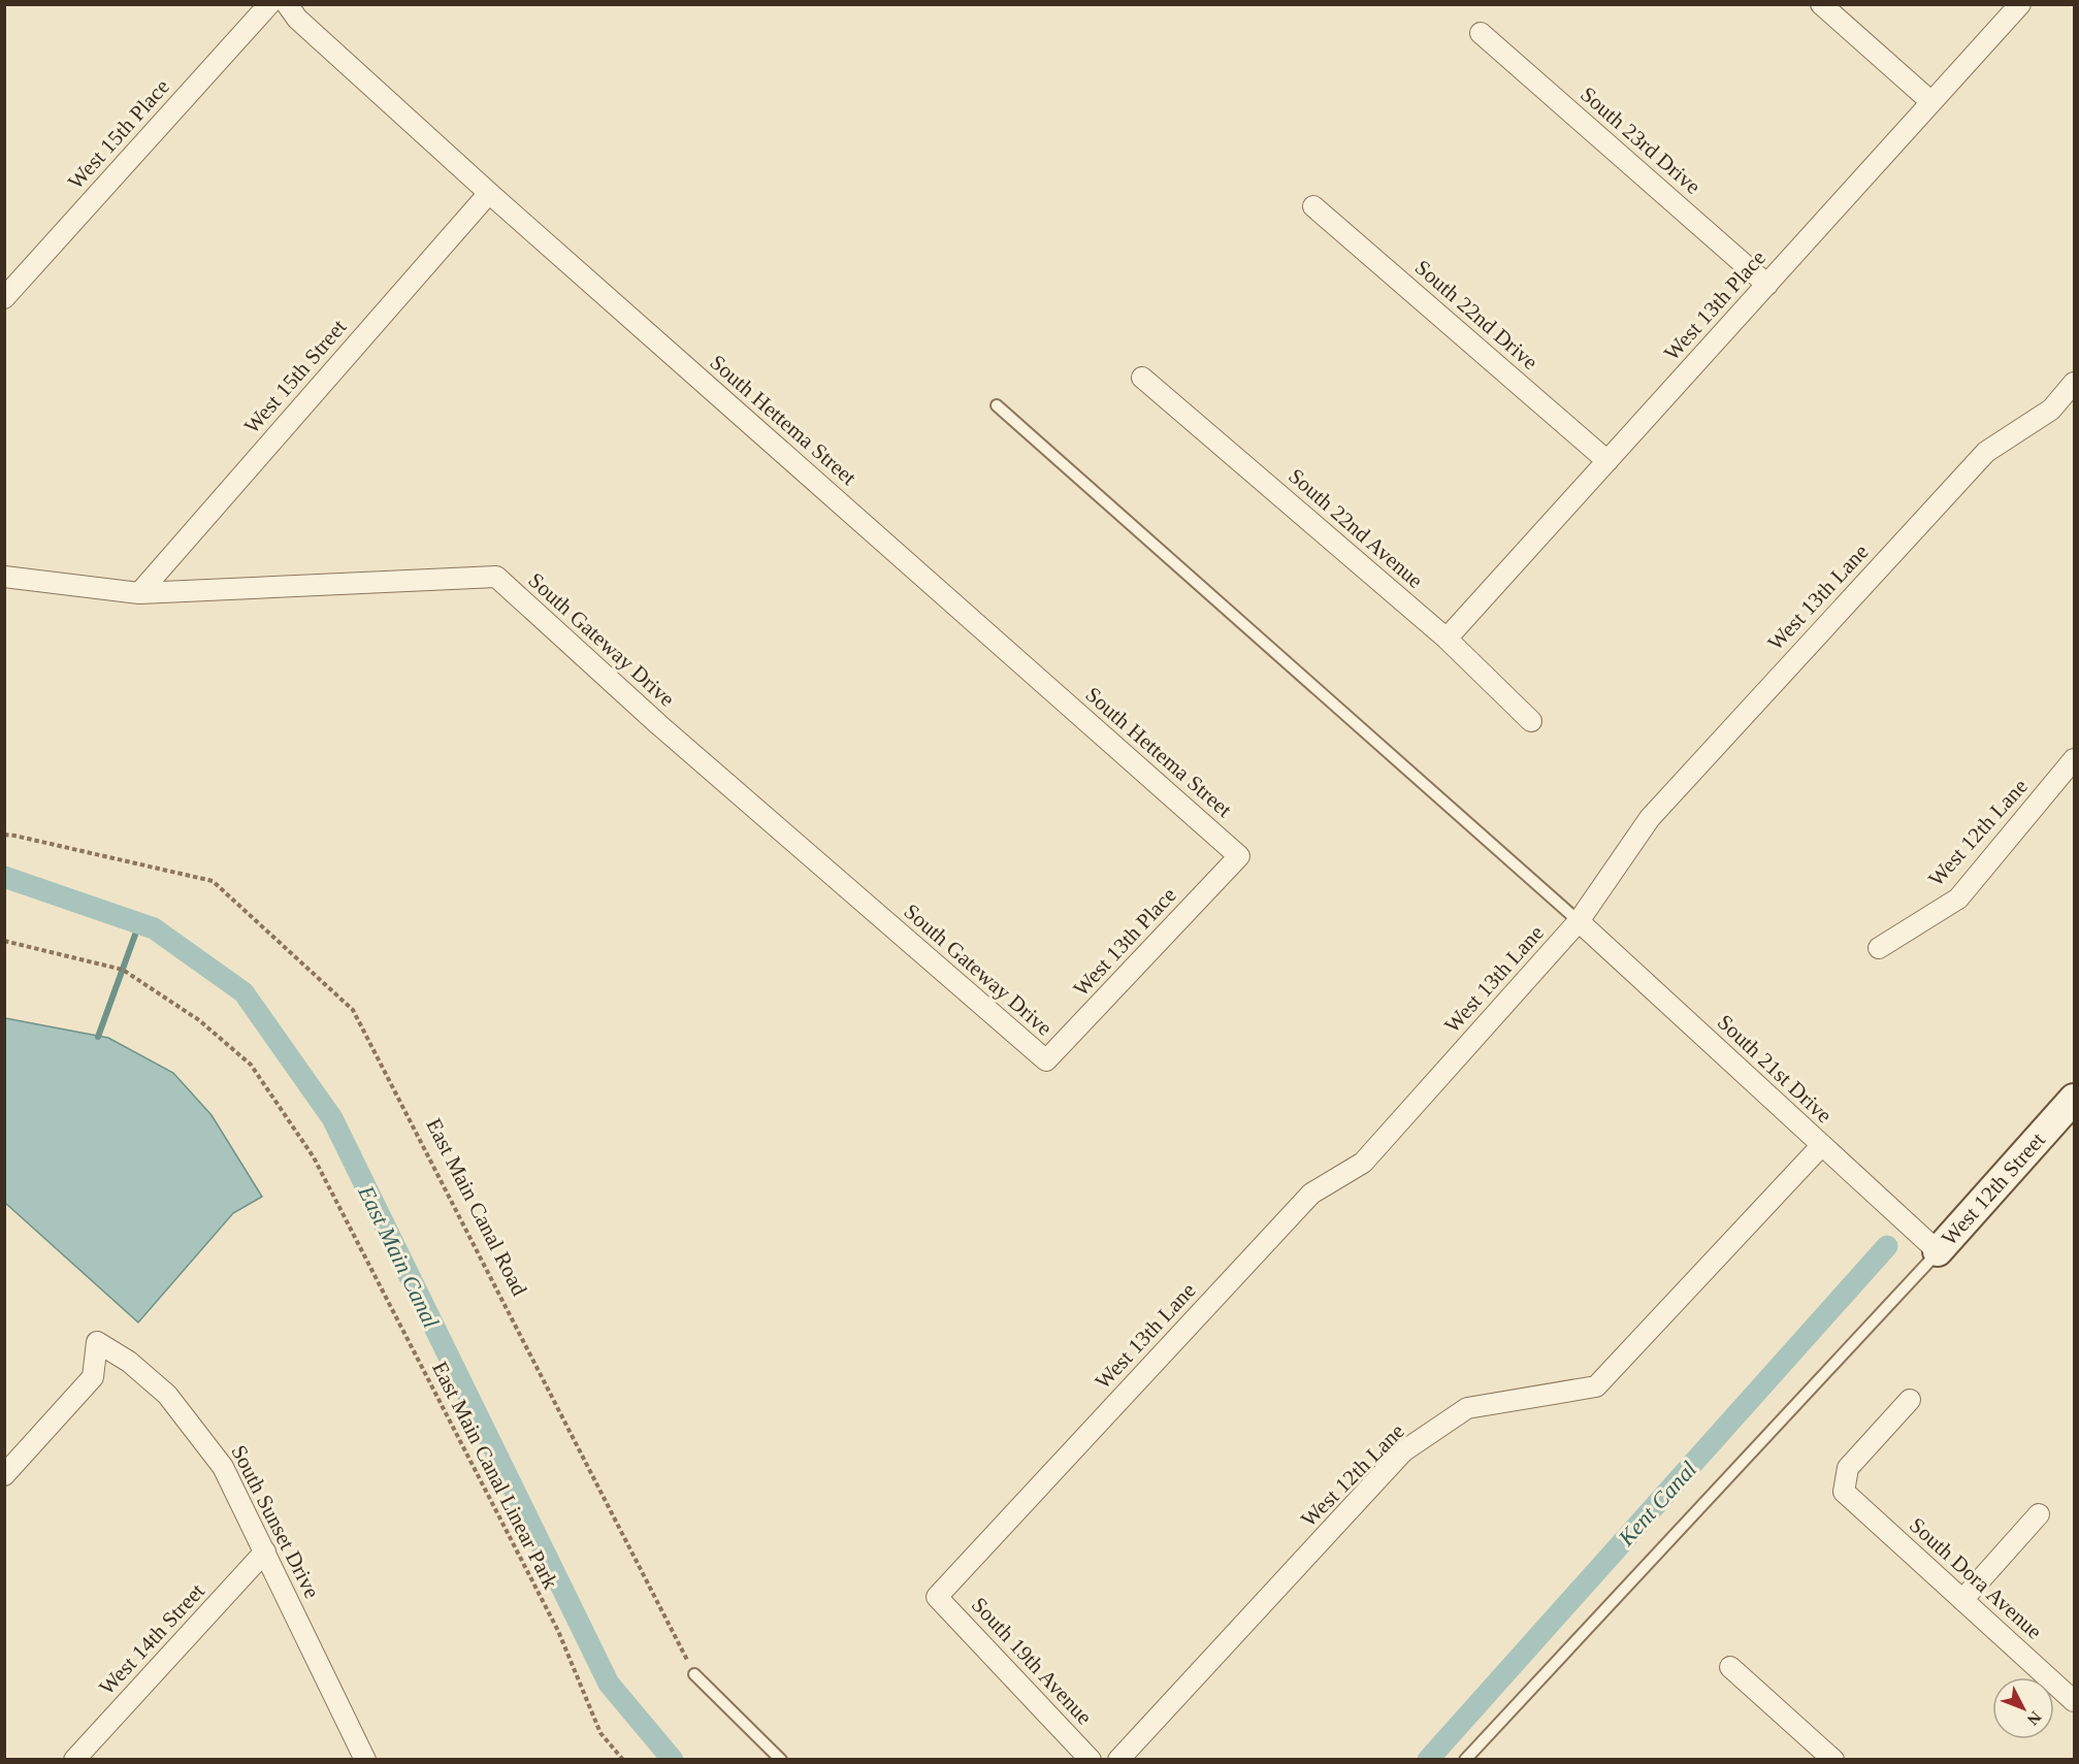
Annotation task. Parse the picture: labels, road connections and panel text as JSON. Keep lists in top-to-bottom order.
{
  "streets": {
    "street": [
      "West 15th Place",
      "South 23rd Drive",
      "West 13th Place",
      "South 22nd Drive",
      "West 15th Street",
      "South Hettema Street",
      "South 22nd Avenue",
      "West 13th Lane",
      "South Gateway Drive",
      "West 12th Lane",
      "South 21st Drive",
      "West 12th Street",
      "South Sunset Drive",
      "South Dora Avenue",
      "West 14th Street",
      "South 19th Avenue"
    ],
    "path": ["East Main Canal Road", "East Main Canal Linear Park"]
  },
  "crossings": [
    ["South 23rd Drive", "West 13th Place"],
    ["West 13th Place", "South 22nd Drive"],
    ["West 13th Place", "South Hettema Street"],
    ["West 13th Place", "South 22nd Avenue"],
    ["West 13th Place", "South Gateway Drive"],
    ["West 15th Street", "South Hettema Street"],
    ["West 15th Street", "South Gateway Drive"],
    ["West 13th Lane", "South 21st Drive"],
    ["West 13th Lane", "South 19th Avenue"],
    ["West 12th Lane", "South 21st Drive"],
    ["South 21st Drive", "West 12th Street"],
    ["South Sunset Drive", "West 14th Street"]
  ],
  "water": ["East Main Canal", "Kent Canal"],
  "north": "bottom right"
}
